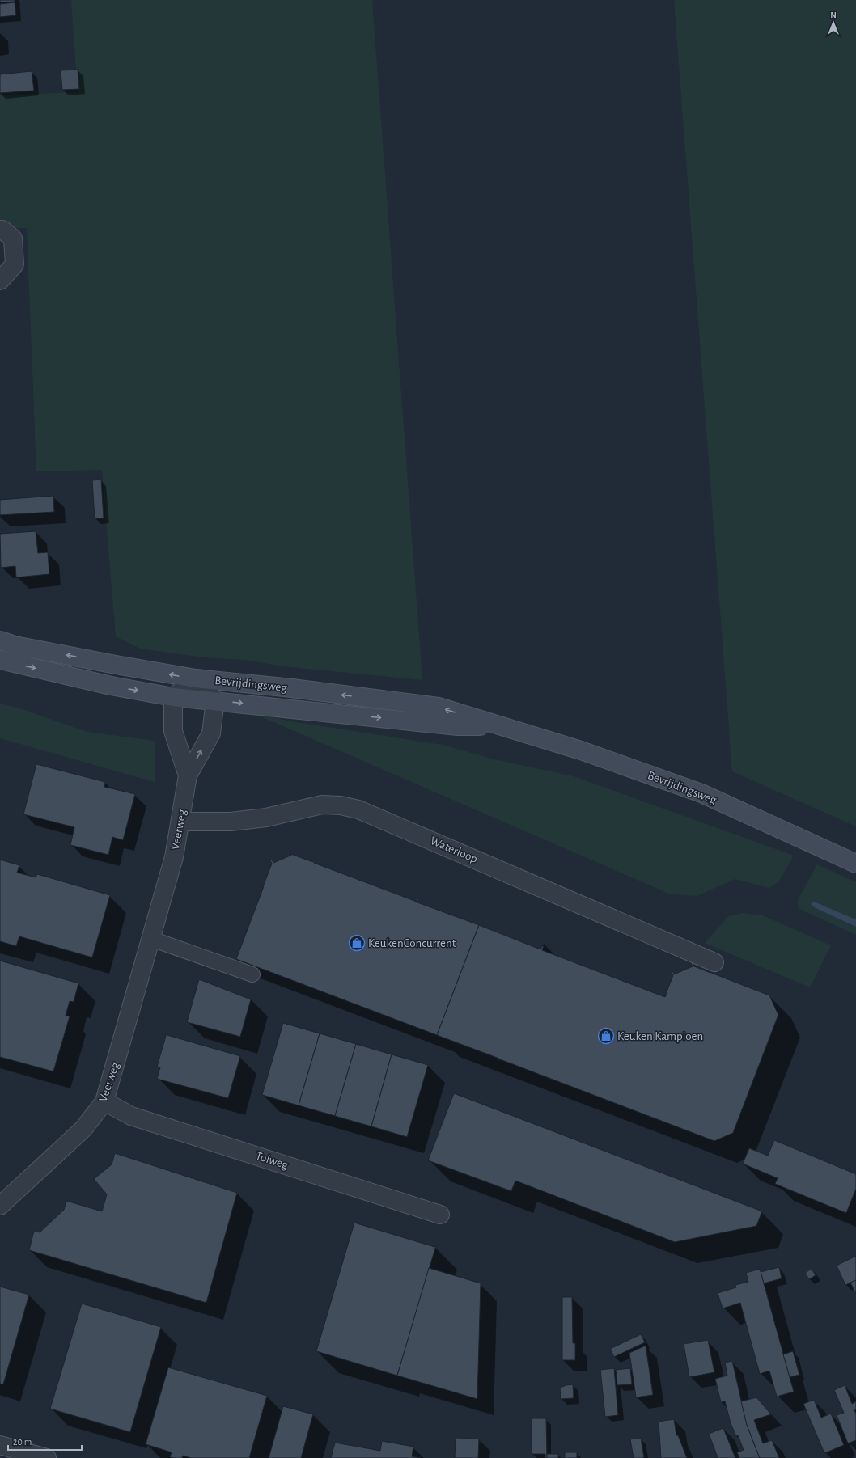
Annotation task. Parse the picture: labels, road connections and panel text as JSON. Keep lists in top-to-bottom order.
{
  "streets": {
    "main road": ["Bevrijdingsweg"],
    "street": ["Veerweg", "Waterloop", "Tolweg"]
  },
  "crossings": [
    ["Bevrijdingsweg", "Veerweg"],
    ["Veerweg", "Waterloop"],
    ["Veerweg", "Tolweg"]
  ],
  "places": {
    "shop": ["KeukenConcurrent", "Keuken Kampioen"]
  },
  "scale_bar": "20 m",
  "north": "top"
}
